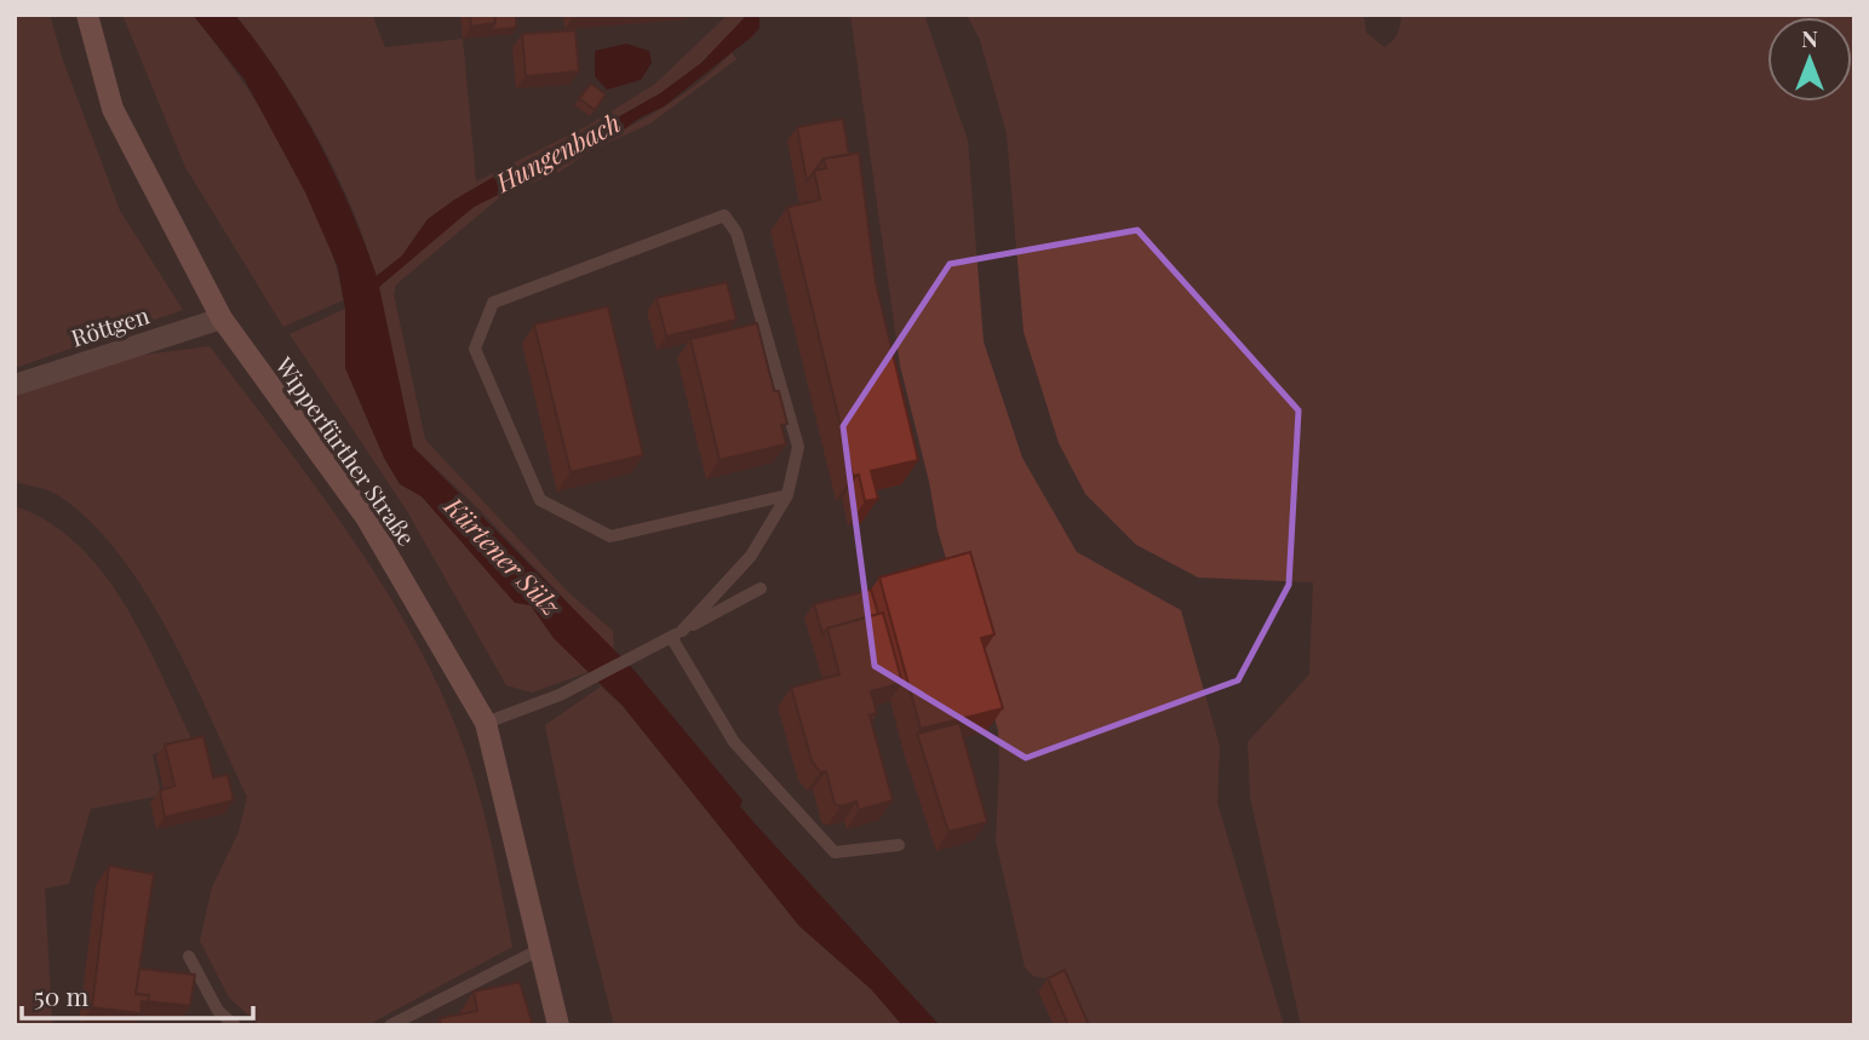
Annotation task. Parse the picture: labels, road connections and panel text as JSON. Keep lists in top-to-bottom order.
{
  "streets": {
    "main road": ["Wipperfürther Straße"],
    "street": ["Röttgen"]
  },
  "crossings": [
    ["Röttgen", "Wipperfürther Straße"]
  ],
  "water": ["Hungenbach", "Kürtener Sülz"],
  "scale_bar": "50 m",
  "north": "top"
}
